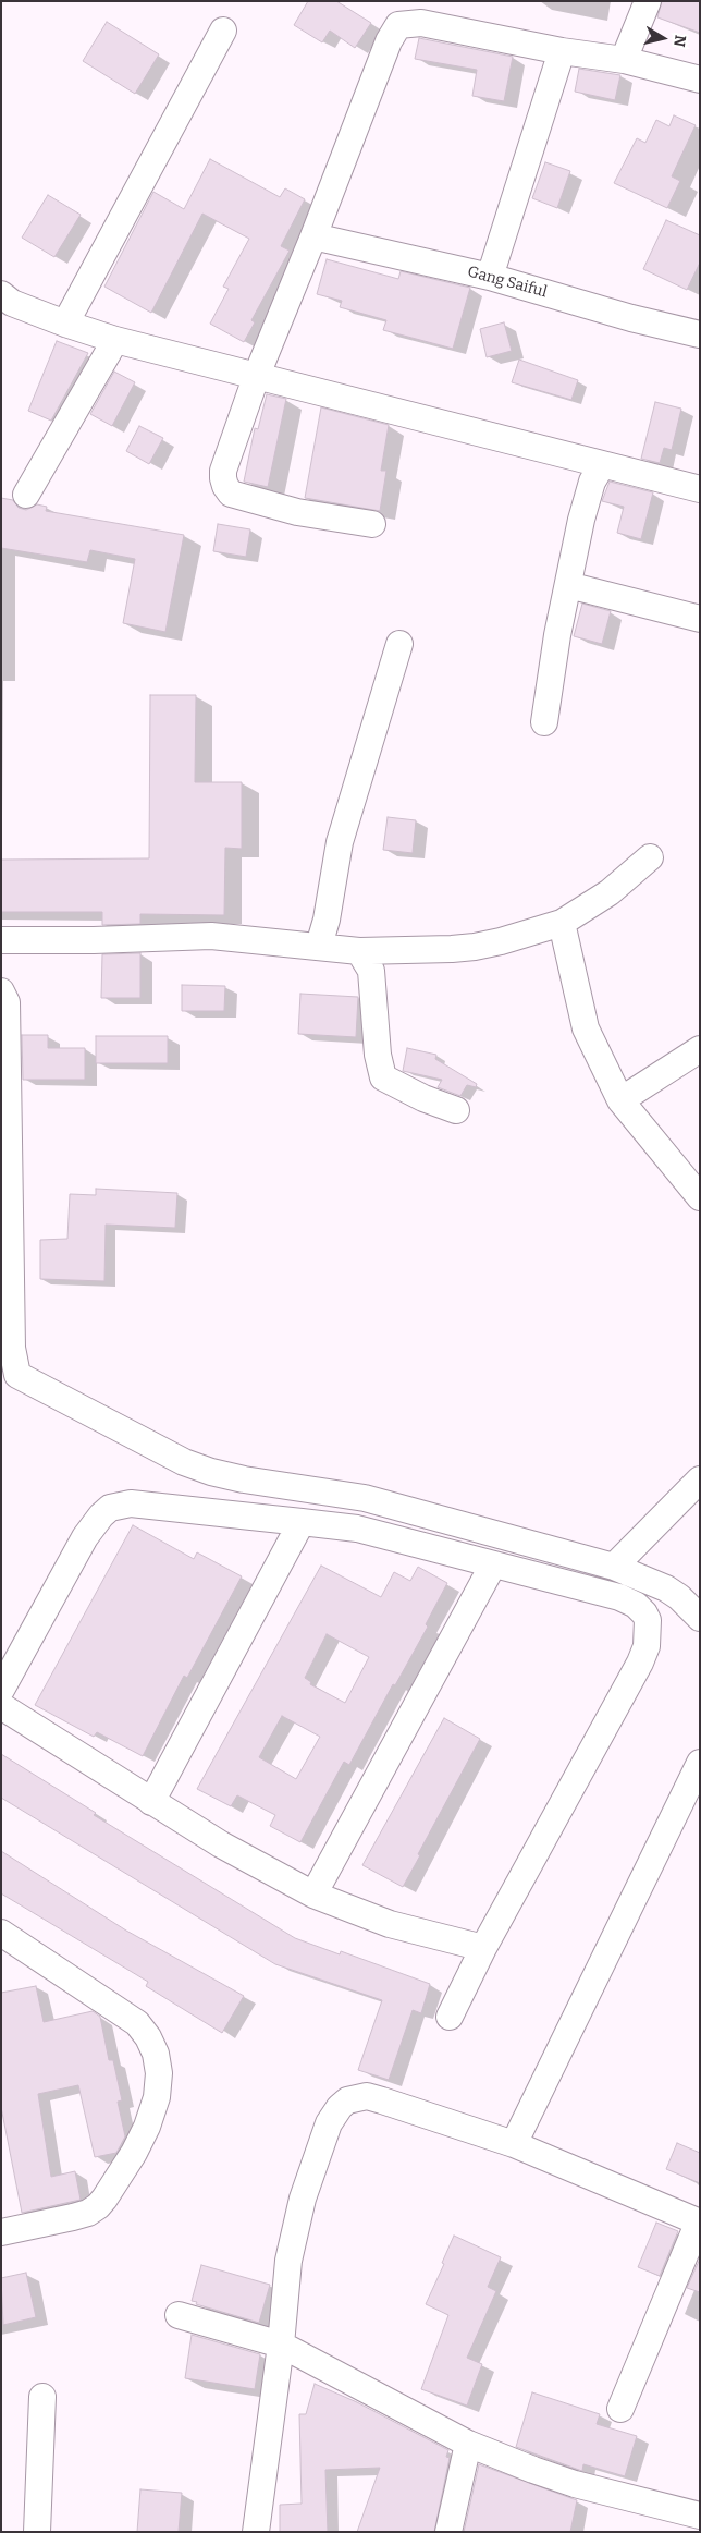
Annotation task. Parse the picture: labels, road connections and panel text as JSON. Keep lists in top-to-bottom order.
{
  "streets": {
    "street": ["Gang Saiful"]
  },
  "north": "right"
}
